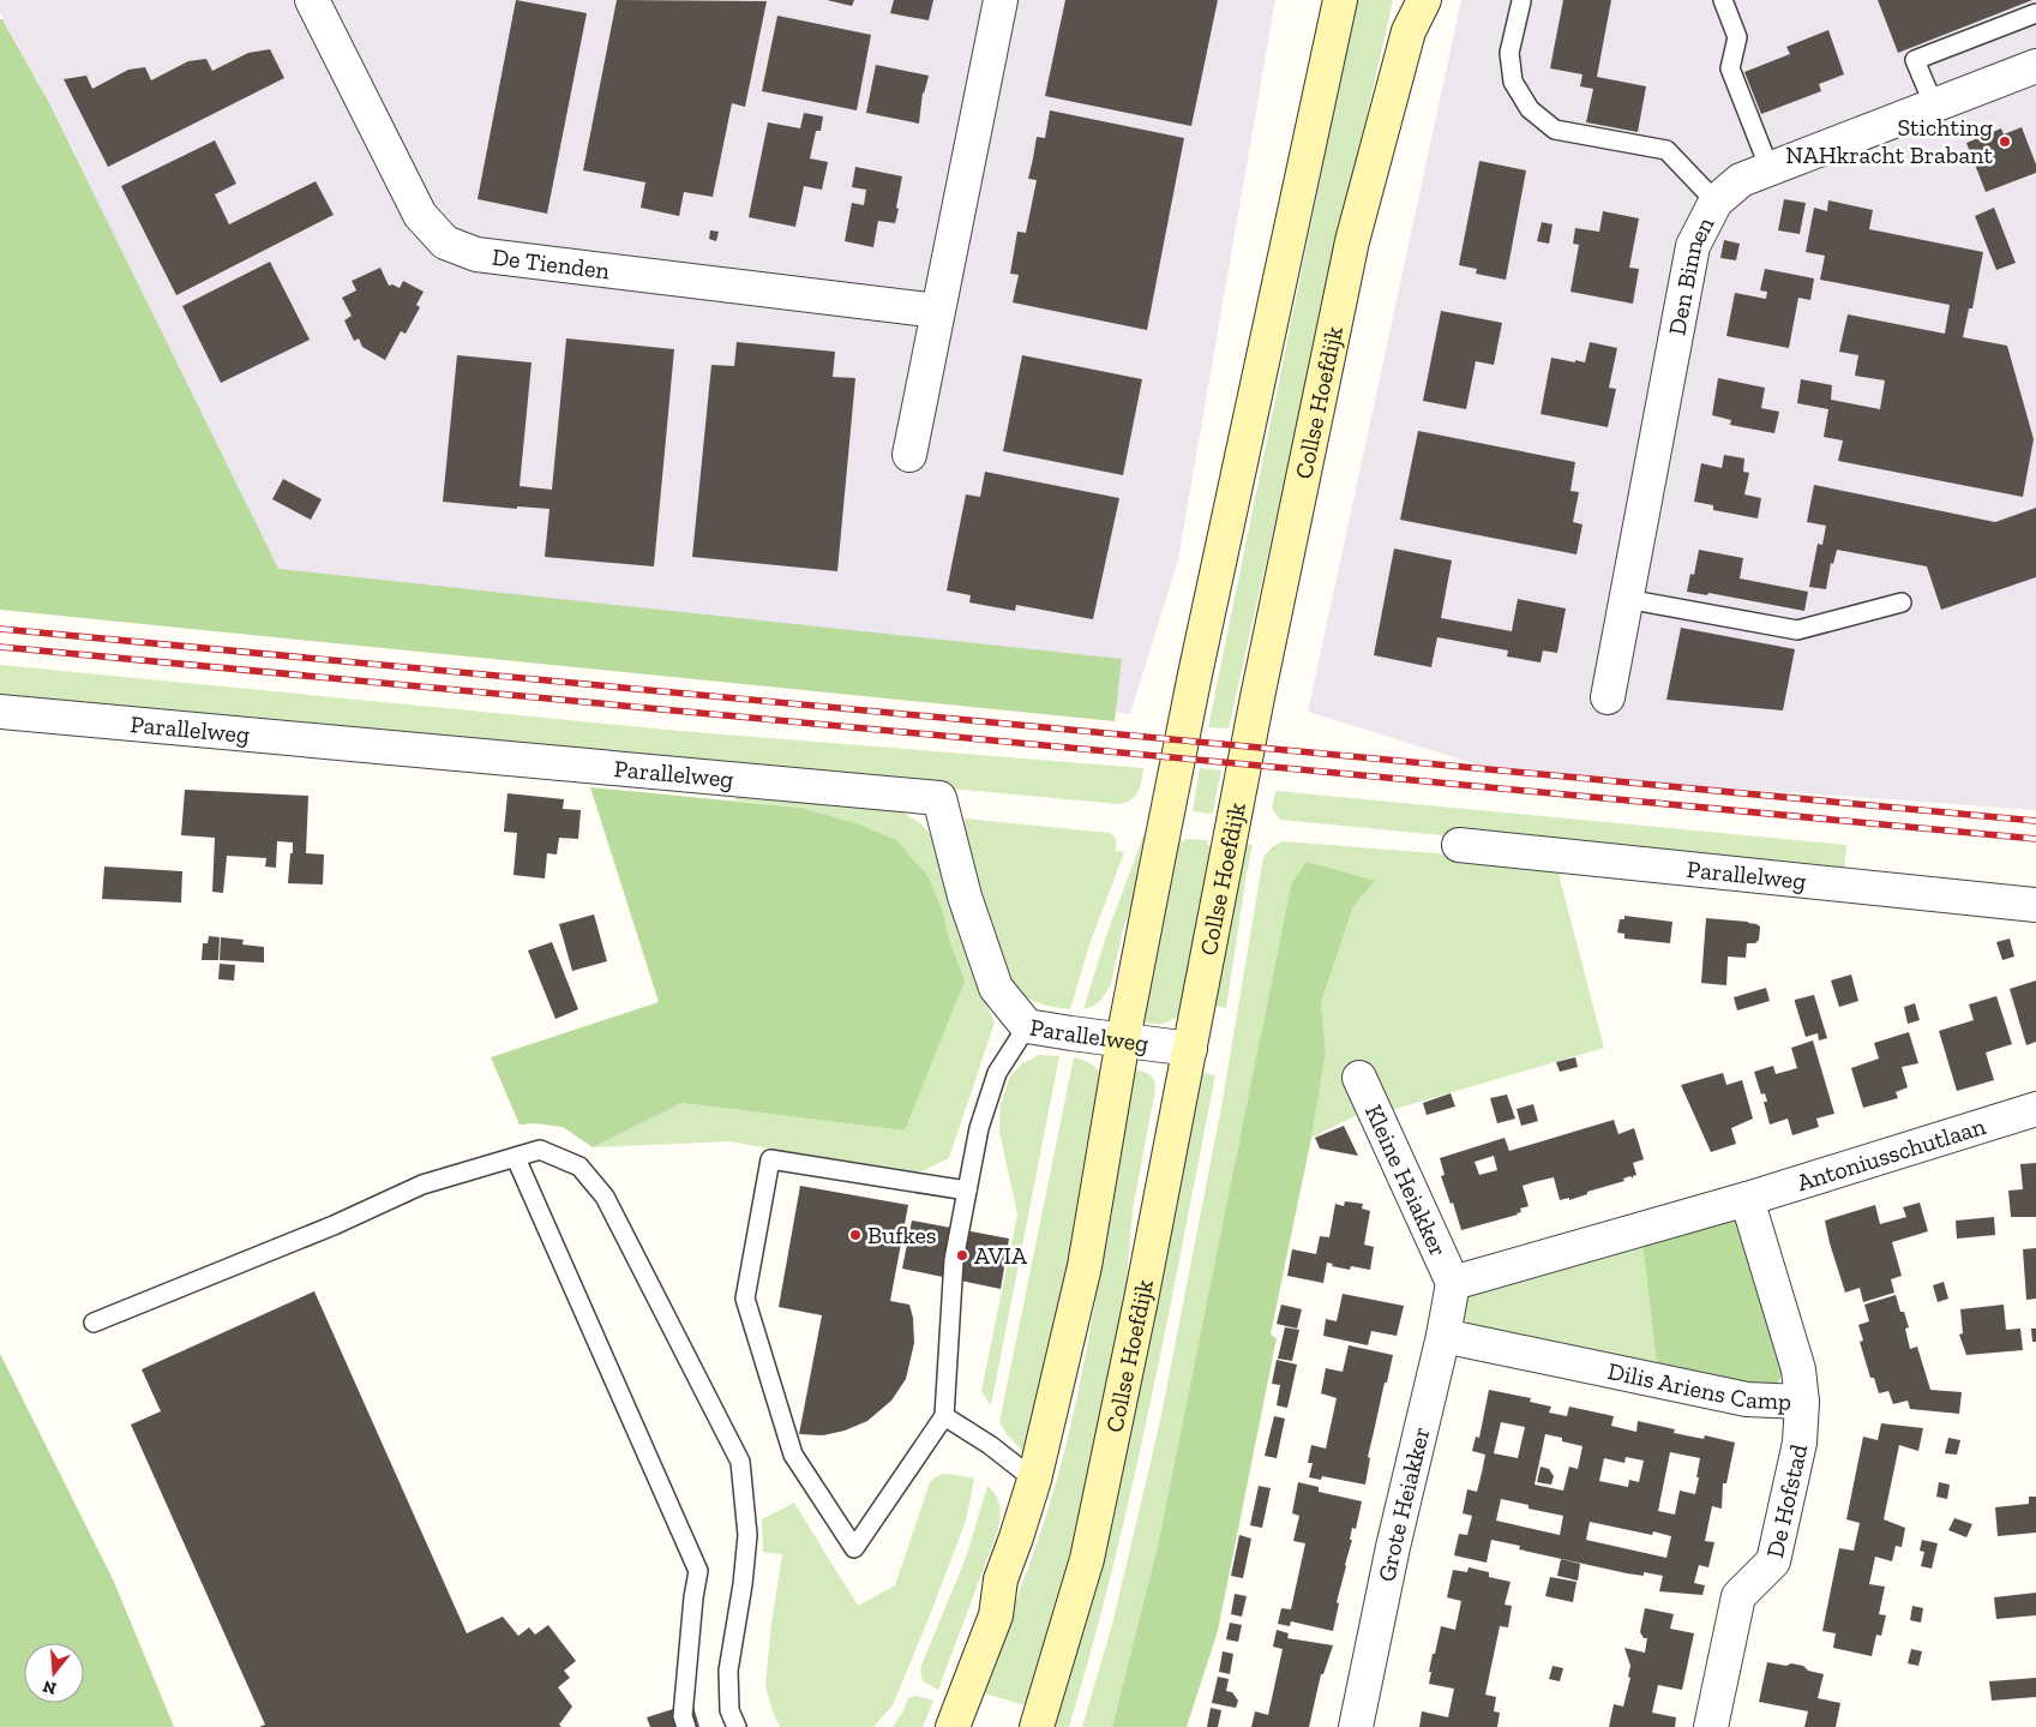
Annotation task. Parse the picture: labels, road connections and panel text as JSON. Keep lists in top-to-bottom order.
{
  "streets": {
    "main road": ["Collse Hoefdijk"],
    "street": [
      "De Tienden",
      "Den Binnen",
      "Parallelweg",
      "Antoniusschutlaan",
      "Kleine Heiakker",
      "Dilis Ariens Camp",
      "De Hofstad",
      "Grote Heiakker"
    ]
  },
  "crossings": [
    ["Collse Hoefdijk", "Parallelweg"],
    ["Antoniusschutlaan", "Dilis Ariens Camp"],
    ["Kleine Heiakker", "Grote Heiakker"],
    ["Dilis Ariens Camp", "De Hofstad"],
    ["Dilis Ariens Camp", "Grote Heiakker"]
  ],
  "places": ["Stichting NAHkracht Brabant", "Bufkes", "AVIA"],
  "north": "bottom"
}
